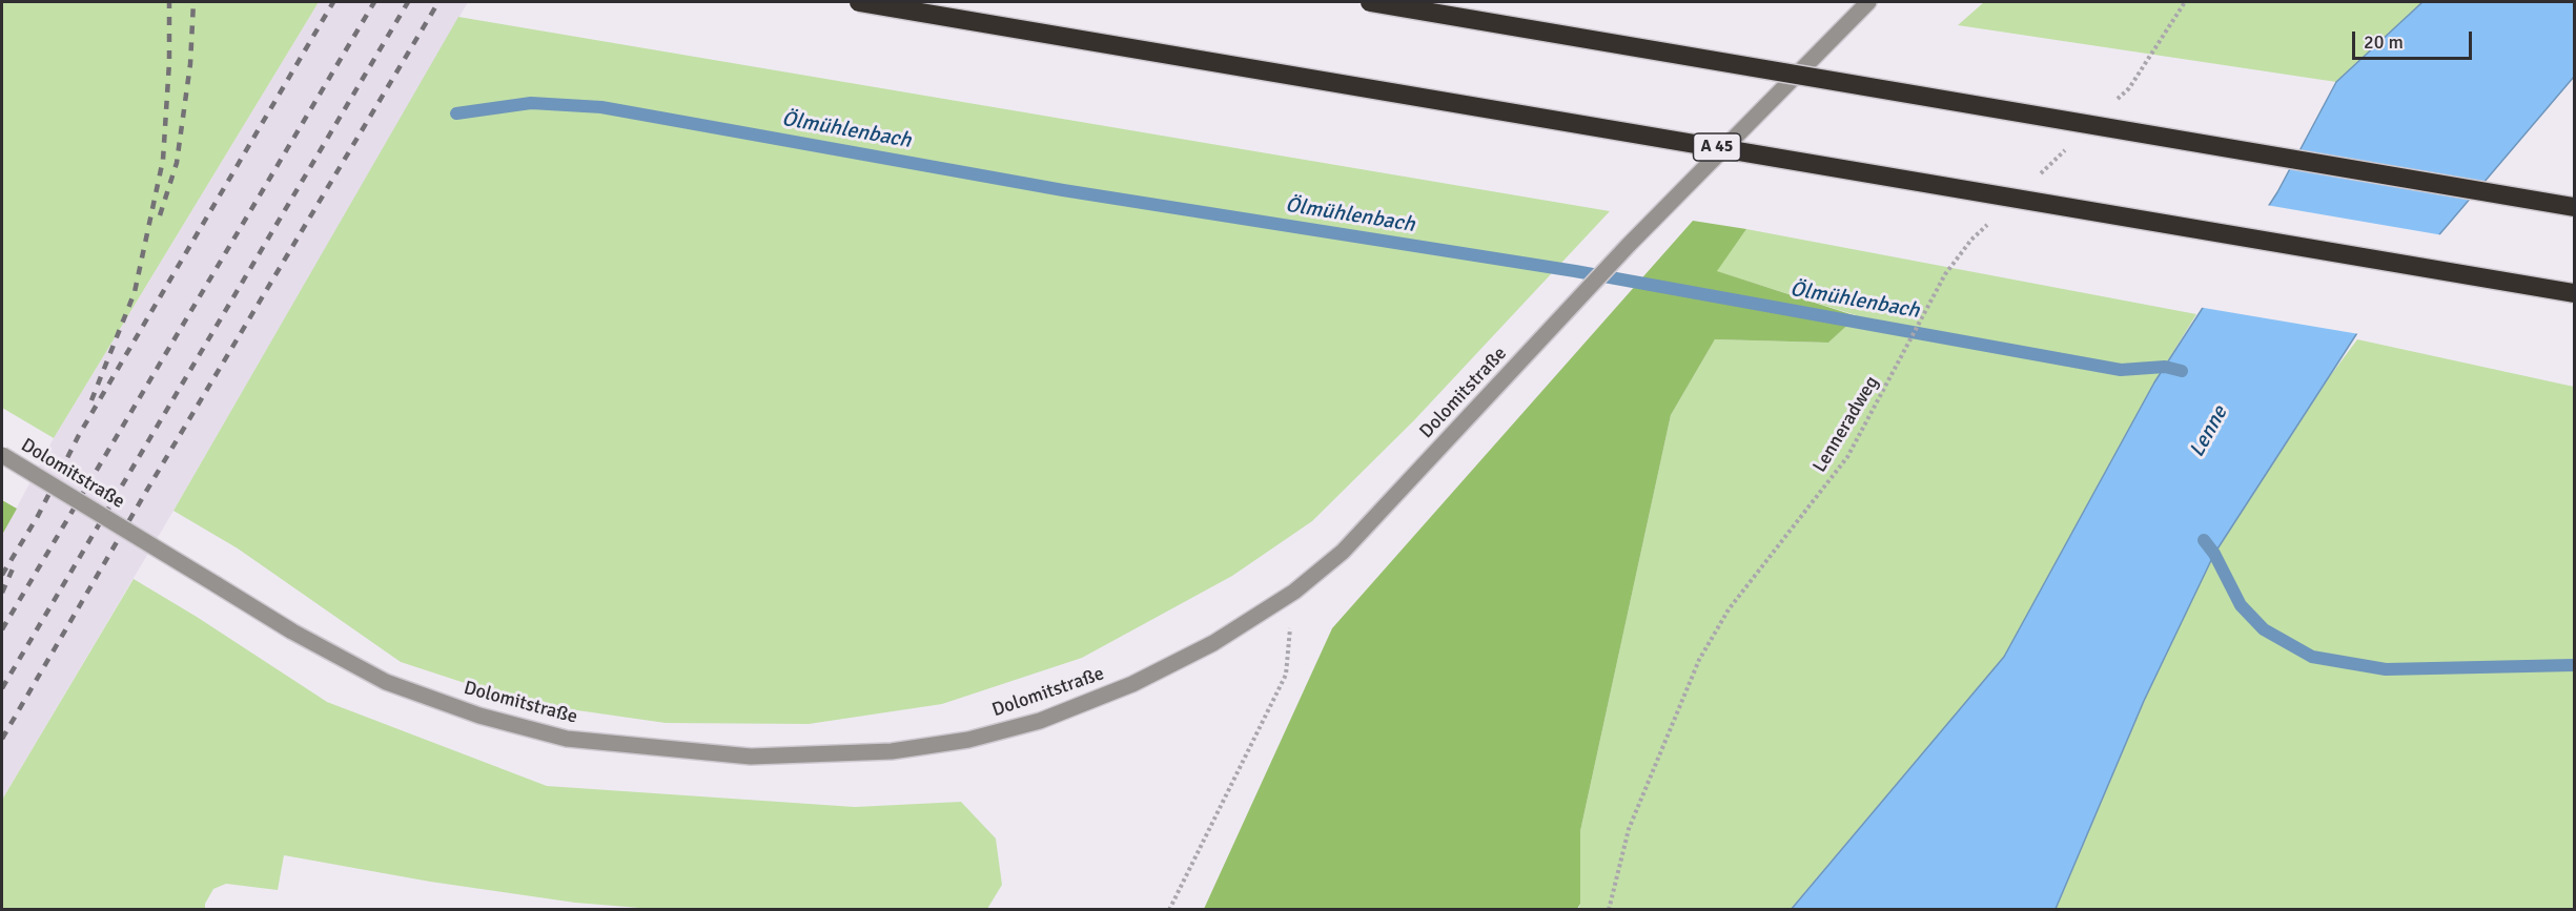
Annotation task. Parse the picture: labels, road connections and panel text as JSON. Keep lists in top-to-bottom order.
{
  "streets": {
    "highway": ["A 45"],
    "street": ["Dolomitstraße"],
    "path": ["Lenneradweg"]
  },
  "water": ["Ölmühlenbach", "Lenne"],
  "scale_bar": "20 m"
}
